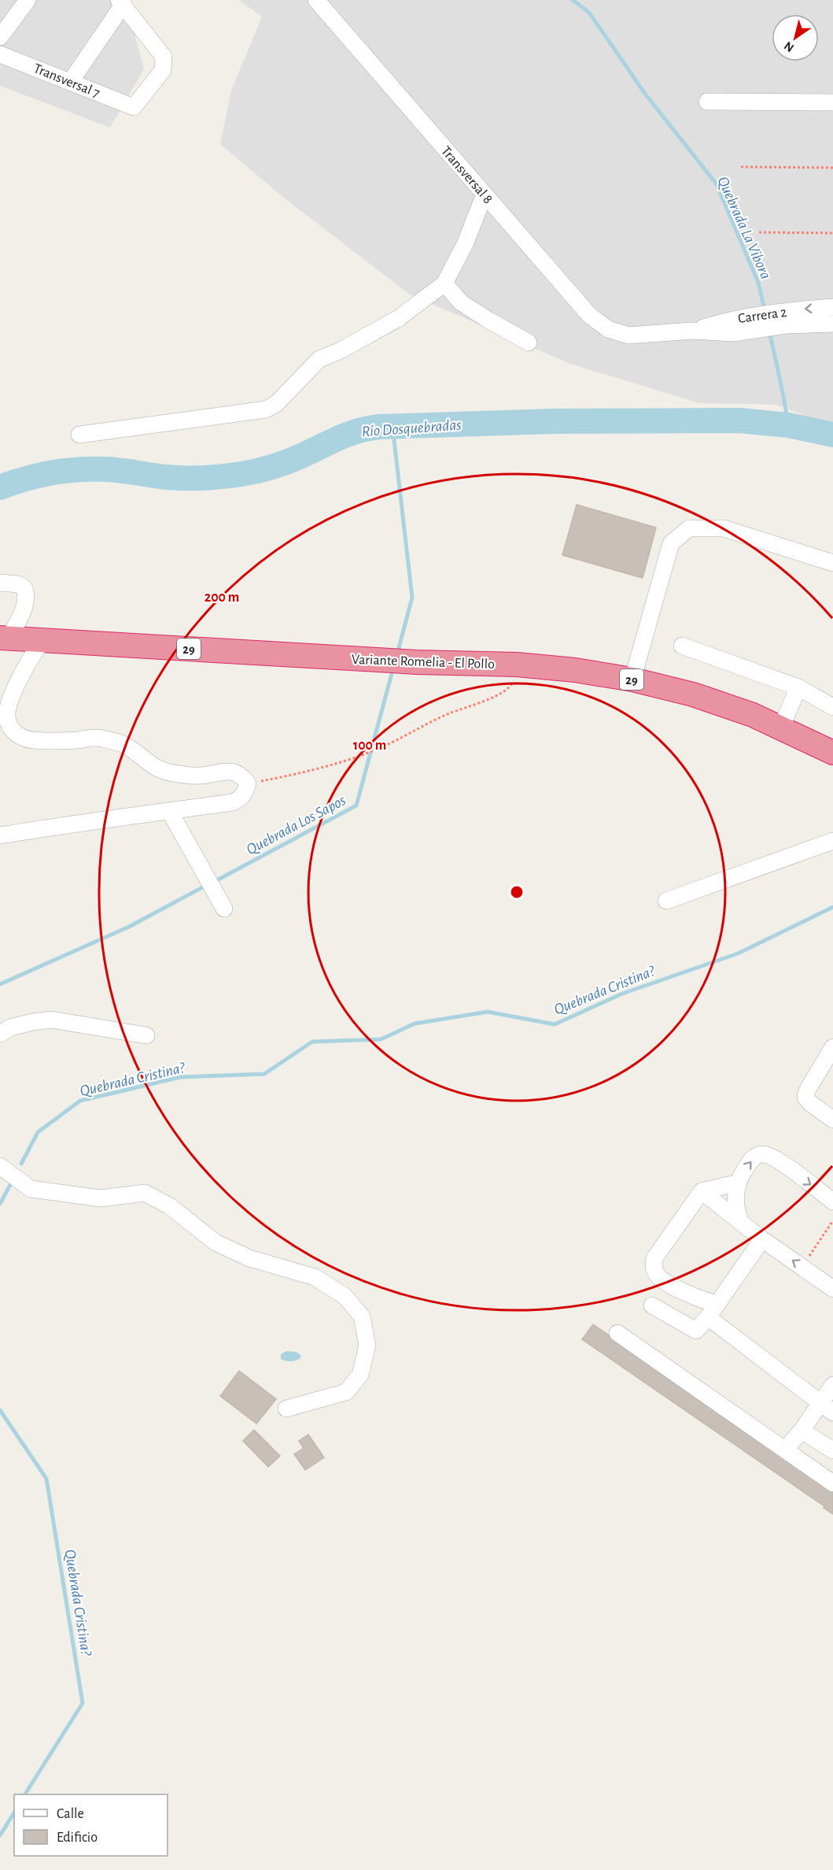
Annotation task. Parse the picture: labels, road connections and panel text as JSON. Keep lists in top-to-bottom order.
{
  "streets": {
    "highway": ["29", "Variante Romelia - El Pollo"],
    "street": ["Transversal 7", "Transversal 8", "Carrera 2"]
  },
  "crossings": [
    ["Transversal 8", "Carrera 2"]
  ],
  "water": [
    "Quebrada La Vibora",
    "Río Dosquebradas",
    "Quebrada Los Sapos",
    "Quebrada Cristina?"
  ],
  "legend": ["Calle", "Edificio"],
  "north": "bottom left",
  "rings": ["200 m", "100 m"]
}
